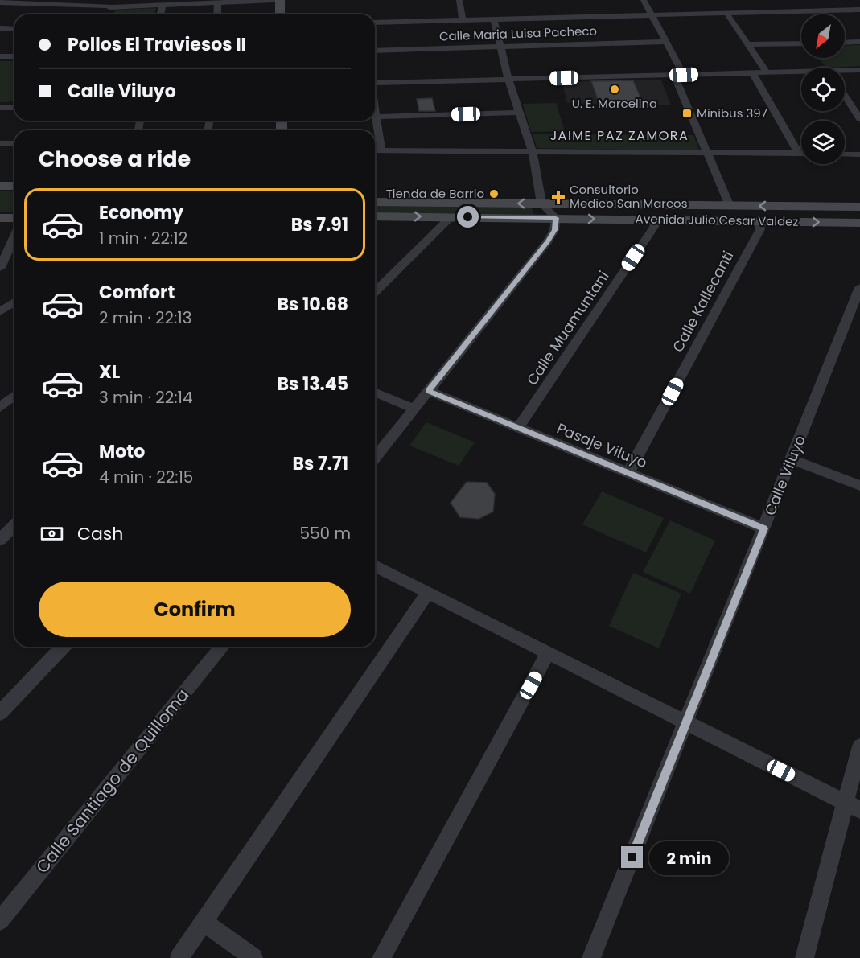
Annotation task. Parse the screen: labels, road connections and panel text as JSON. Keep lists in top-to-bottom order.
{
  "streets": {
    "main road": ["Avenida Julio Cesar Valdez"],
    "street": [
      "Calle Maria Luisa Pacheco",
      "Calle Kallecanti",
      "Calle Muamuntani",
      "Pasaje Viluyo",
      "Calle Viluyo",
      "Calle Santiago de Quilloma"
    ]
  },
  "crossings": [
    ["Avenida Julio Cesar Valdez", "Calle Kallecanti"],
    ["Avenida Julio Cesar Valdez", "Calle Muamuntani"],
    ["Calle Kallecanti", "Pasaje Viluyo"],
    ["Calle Muamuntani", "Pasaje Viluyo"],
    ["Pasaje Viluyo", "Calle Viluyo"]
  ],
  "districts": ["JAIME PAZ ZAMORA"],
  "places": {
    "other": ["U. E. Marcelina", "Tienda de Barrio"],
    "transit": ["Minibus 397"],
    "health": ["Consultorio Medico San Marcos"]
  },
  "north": "bottom left",
  "page": {
    "banner": ["Pollos El Traviesos II", "Calle Viluyo"],
    "heading": "Choose a ride",
    "list": [
      {
        "name": "Economy",
        "note": "1 min · 22:12",
        "value": "Bs 7.91"
      },
      {
        "name": "Comfort",
        "note": "2 min · 22:13",
        "value": "Bs 10.68"
      },
      {
        "name": "XL",
        "note": "3 min · 22:14",
        "value": "Bs 13.45"
      },
      {
        "name": "Moto",
        "note": "4 min · 22:15",
        "value": "Bs 7.71"
      }
    ],
    "pay": ["Cash", "550 m"],
    "buttons": "Confirm",
    "bubble": "2 min"
  }
}
